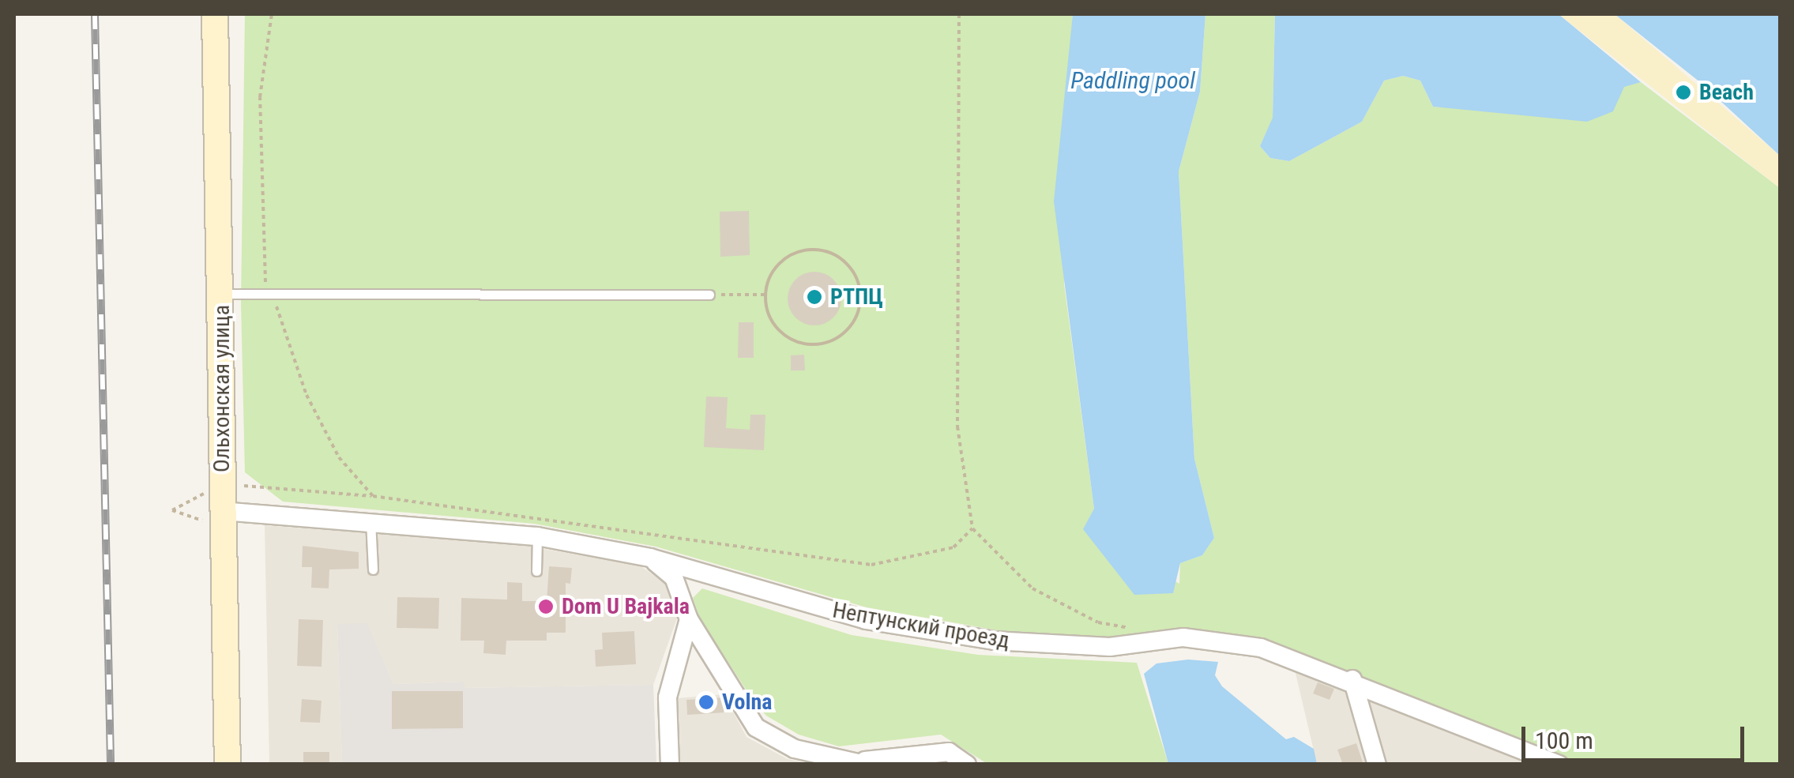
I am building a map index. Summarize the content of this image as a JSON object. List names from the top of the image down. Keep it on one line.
{"streets":{"street":["Ольхонская улица","Нептунский проезд"]},"crossings":[["Ольхонская улица","Нептунский проезд"]],"water":["Paddling pool"],"places":["Beach","РТПЦ","Dom U Bajkala","Volna"],"scale_bar":"100 m"}
